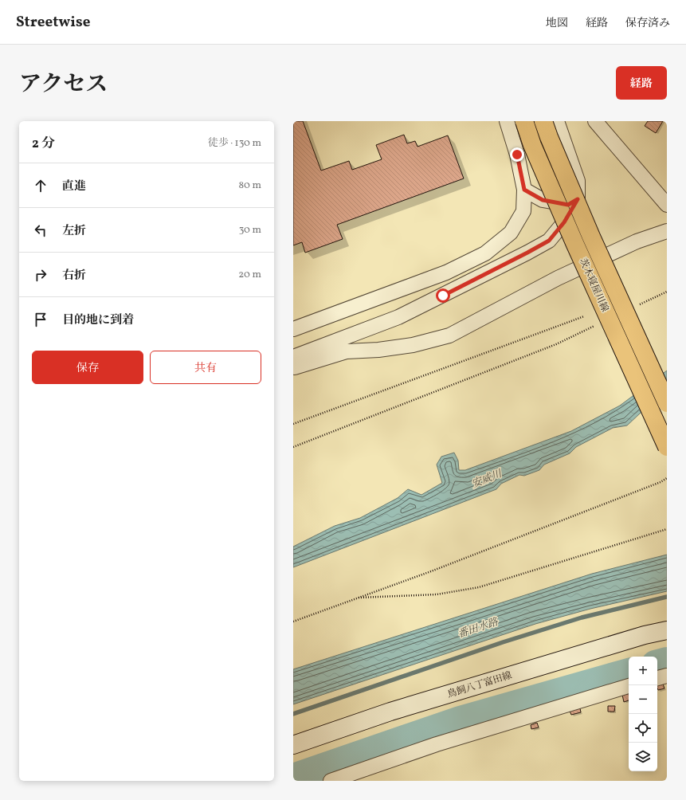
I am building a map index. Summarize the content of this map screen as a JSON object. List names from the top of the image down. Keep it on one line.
{"streets":{"main road":["茨木寝屋川線","鳥飼八丁富田線"]},"water":["安威川","番田水路"],"page":{"header":"Streetwise","nav":["地図","経路","保存済み"],"title":"アクセス","buttons":["経路",["保存","共有"]],"heading":["2 分","徒歩 · 130 m"],"list":[["直進","80 m"],["左折","30 m"],["右折","20 m"],"目的地に到着"],"map_buttons":["+","−"]}}
